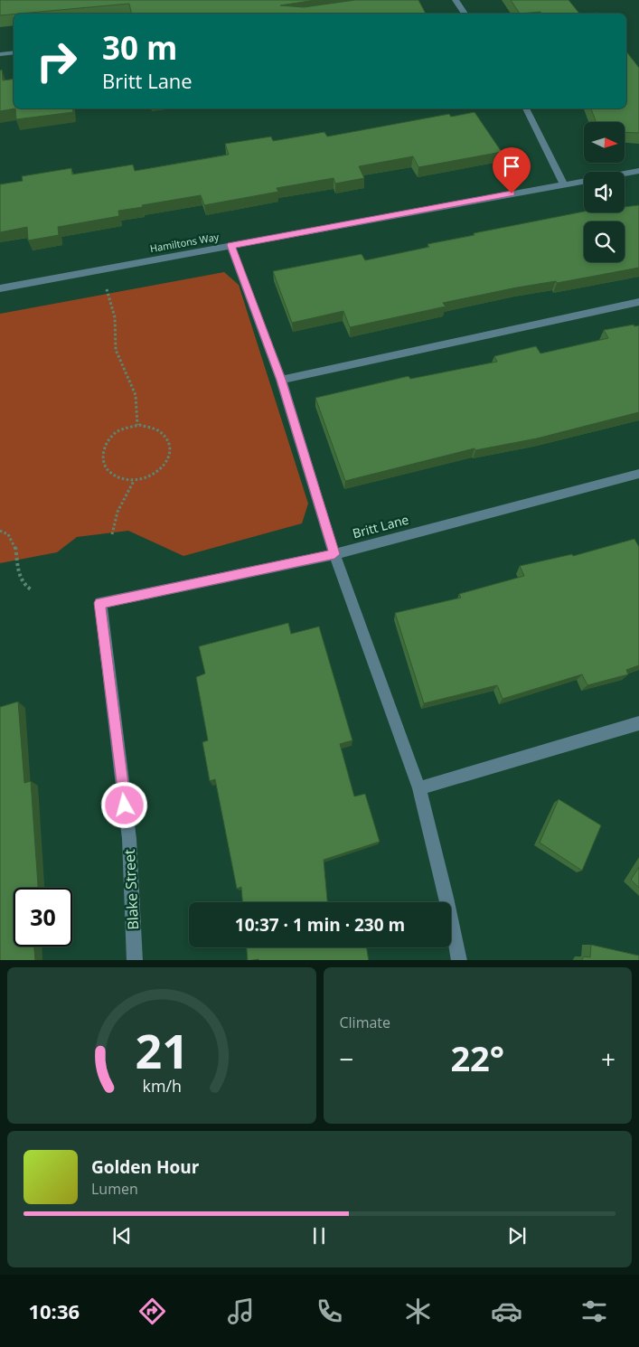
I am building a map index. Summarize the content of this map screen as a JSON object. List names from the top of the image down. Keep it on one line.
{"streets":{"street":["Hamiltons Way","Britt Lane","Blake Street"]},"crossings":[["Britt Lane","Blake Street"]],"north":"right","page":{"turn":["30 m","Britt Lane"],"limit":"30","trip":"10:37 · 1 min · 230 m","tile":"Climate","heat":["−","22°","+"],"song":["Golden Hour","Lumen"],"tabs":"10:36","gauge":["21","km/h"]}}
